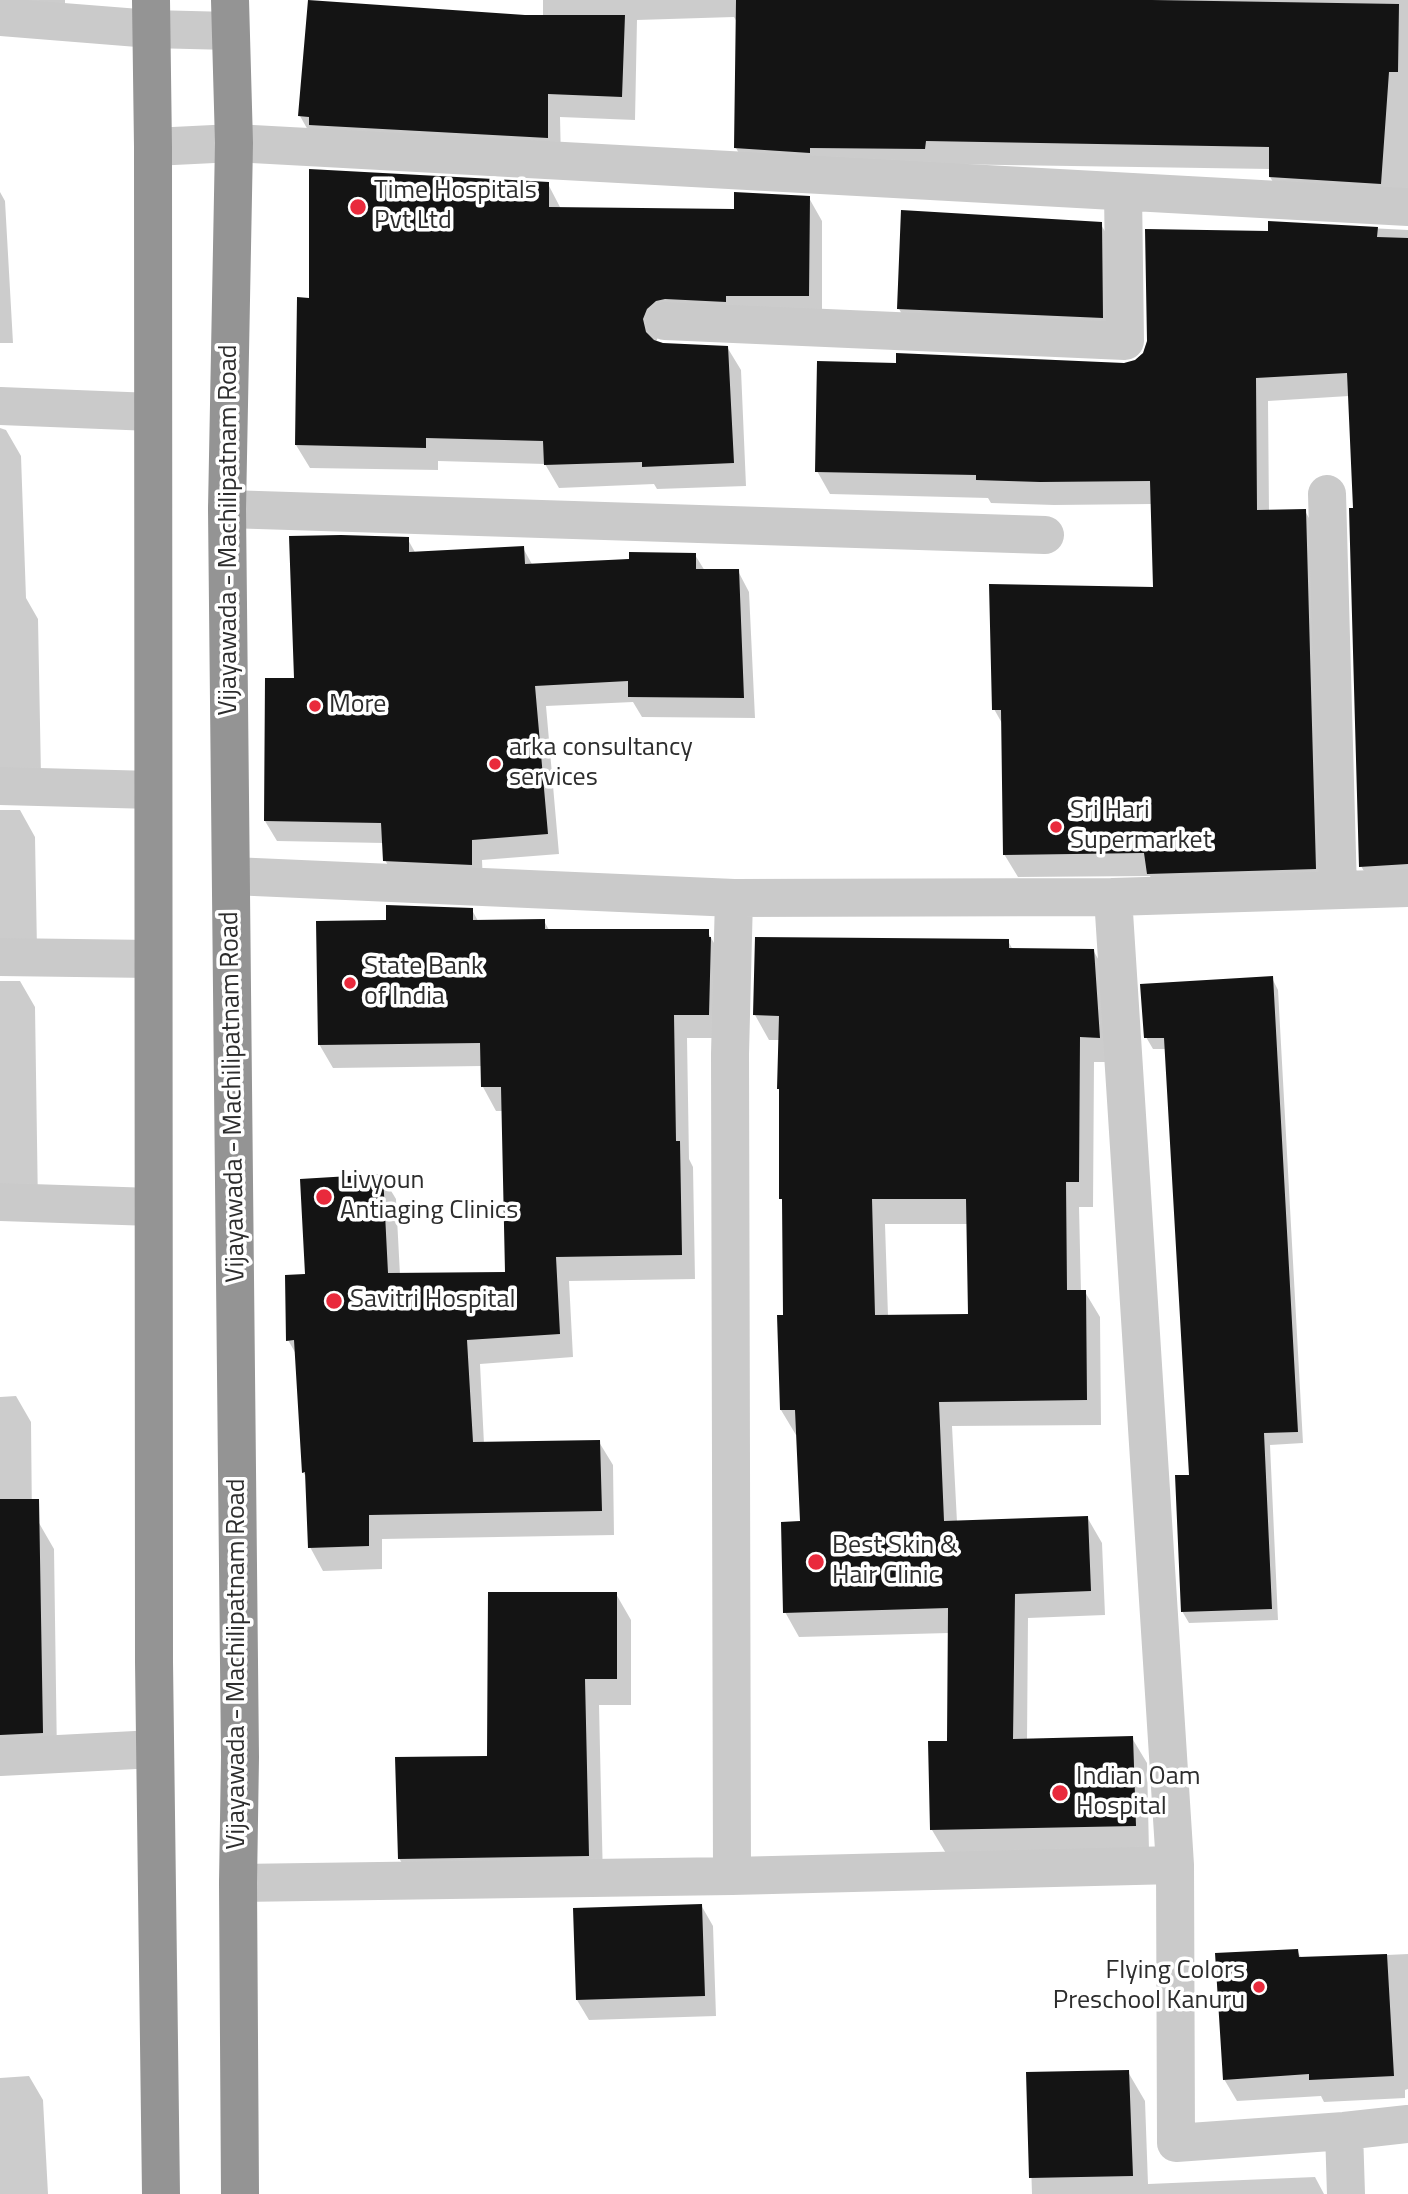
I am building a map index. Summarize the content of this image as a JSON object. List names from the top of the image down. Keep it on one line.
{"streets":{"highway":["Vijayawada - Machilipatnam Road"]},"places":["Time Hospitals Pvt Ltd","More","arka consultancy services","Sri Hari Supermarket","State Bank of India","Livyoun Antiaging Clinics","Savitri Hospital","Best Skin & Hair Clinic","Indian Oam Hospital","Flying Colors Preschool Kanuru"]}
